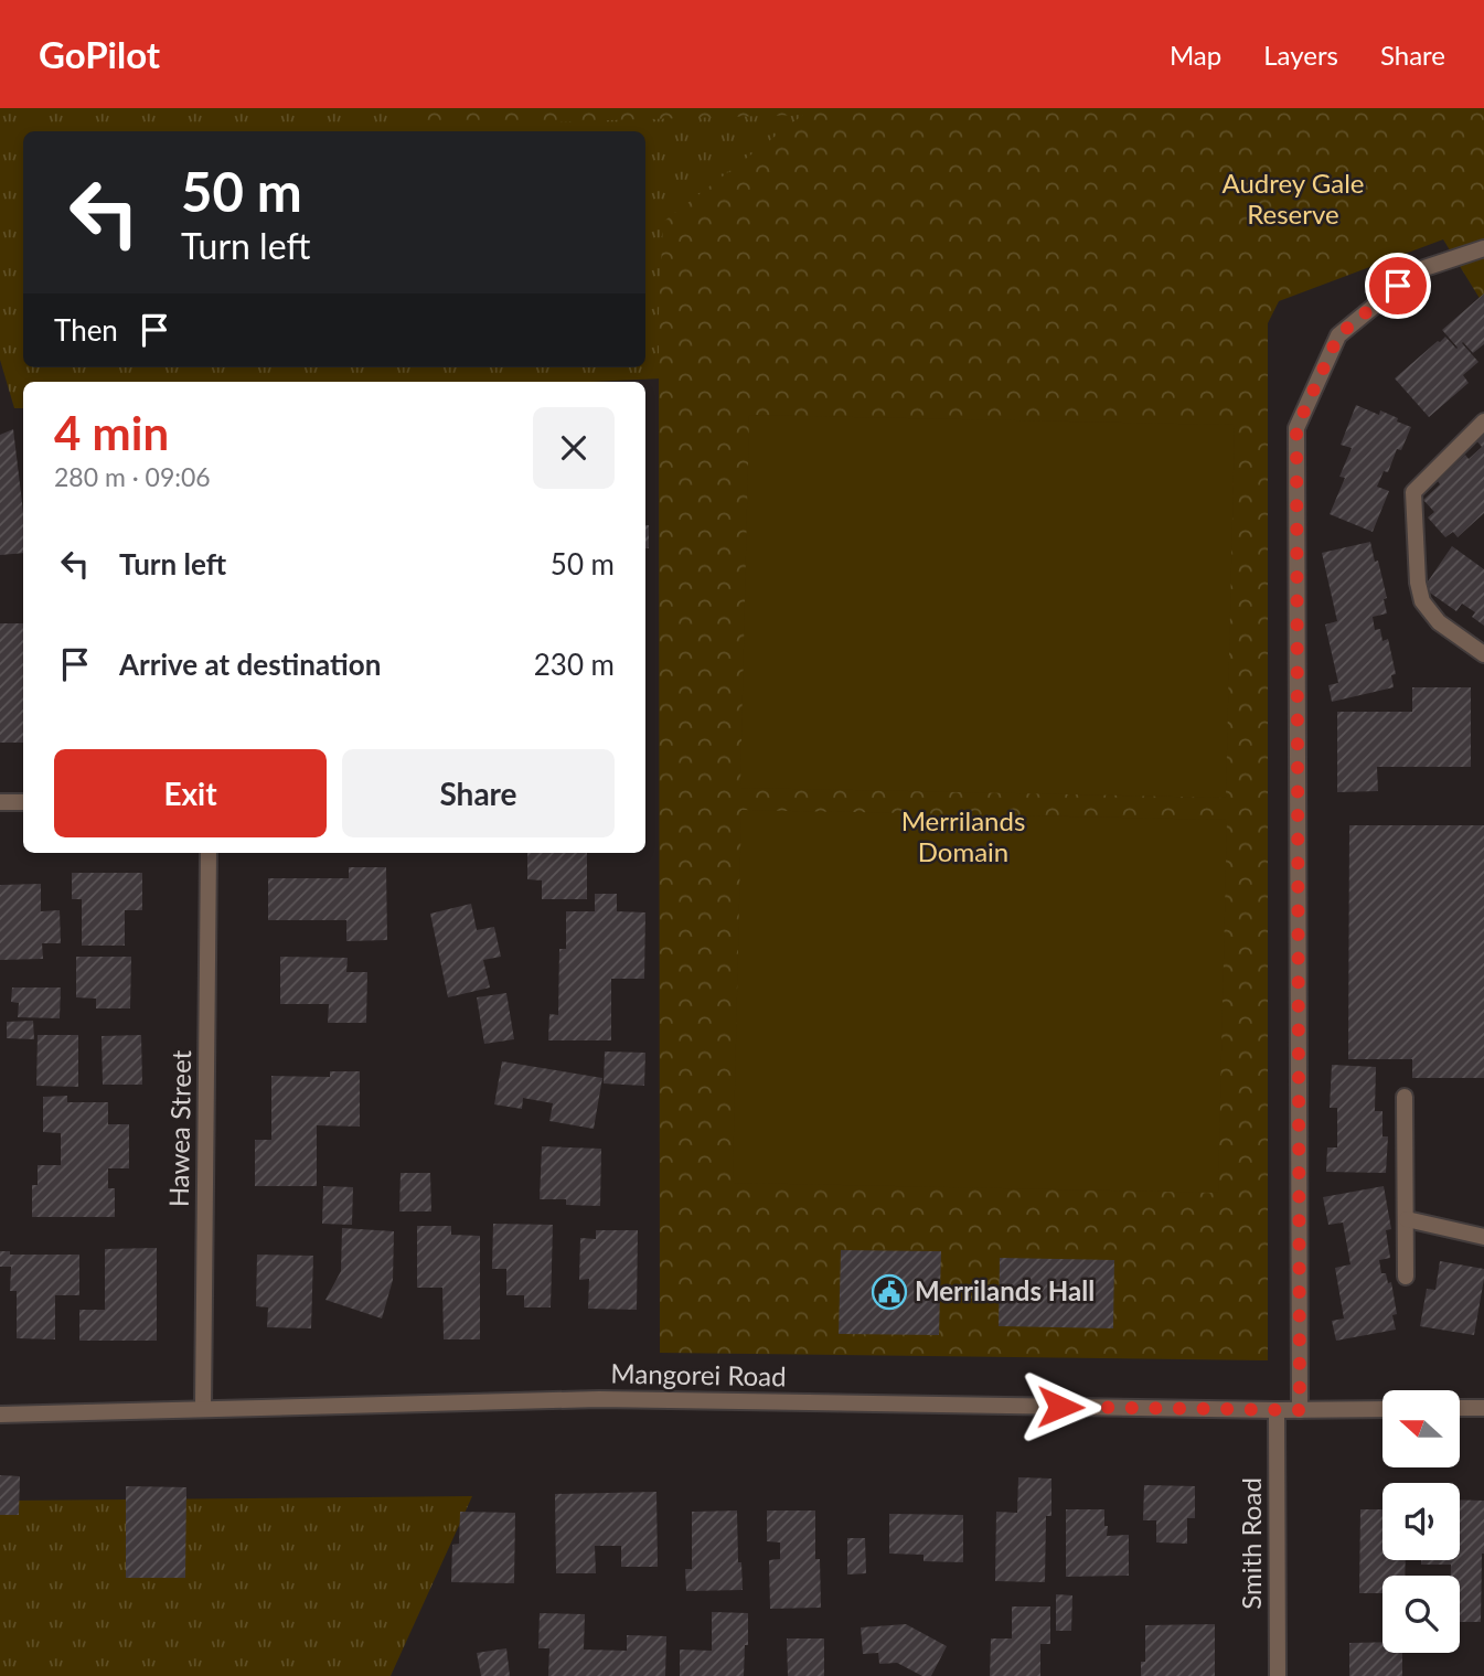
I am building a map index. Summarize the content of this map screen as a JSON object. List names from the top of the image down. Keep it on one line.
{"streets":{"street":["Hawea Street","Mangorei Road","Smith Road"]},"crossings":[["Hawea Street","Mangorei Road"],["Mangorei Road","Smith Road"]],"parks":["Audrey Gale Reserve","Merrilands Domain"],"places":{"public building":["Merrilands Hall"]},"north":"left","page":{"header":"GoPilot","nav":["Map","Layers","Share"],"turn":["50 m","Turn left"],"then":"Then","heading":["4 min","280 m · 09:06"],"list":[{"name":"Turn left","value":"50 m"},{"name":"Arrive at destination","value":"230 m"}],"buttons":["Exit","Share"]}}
